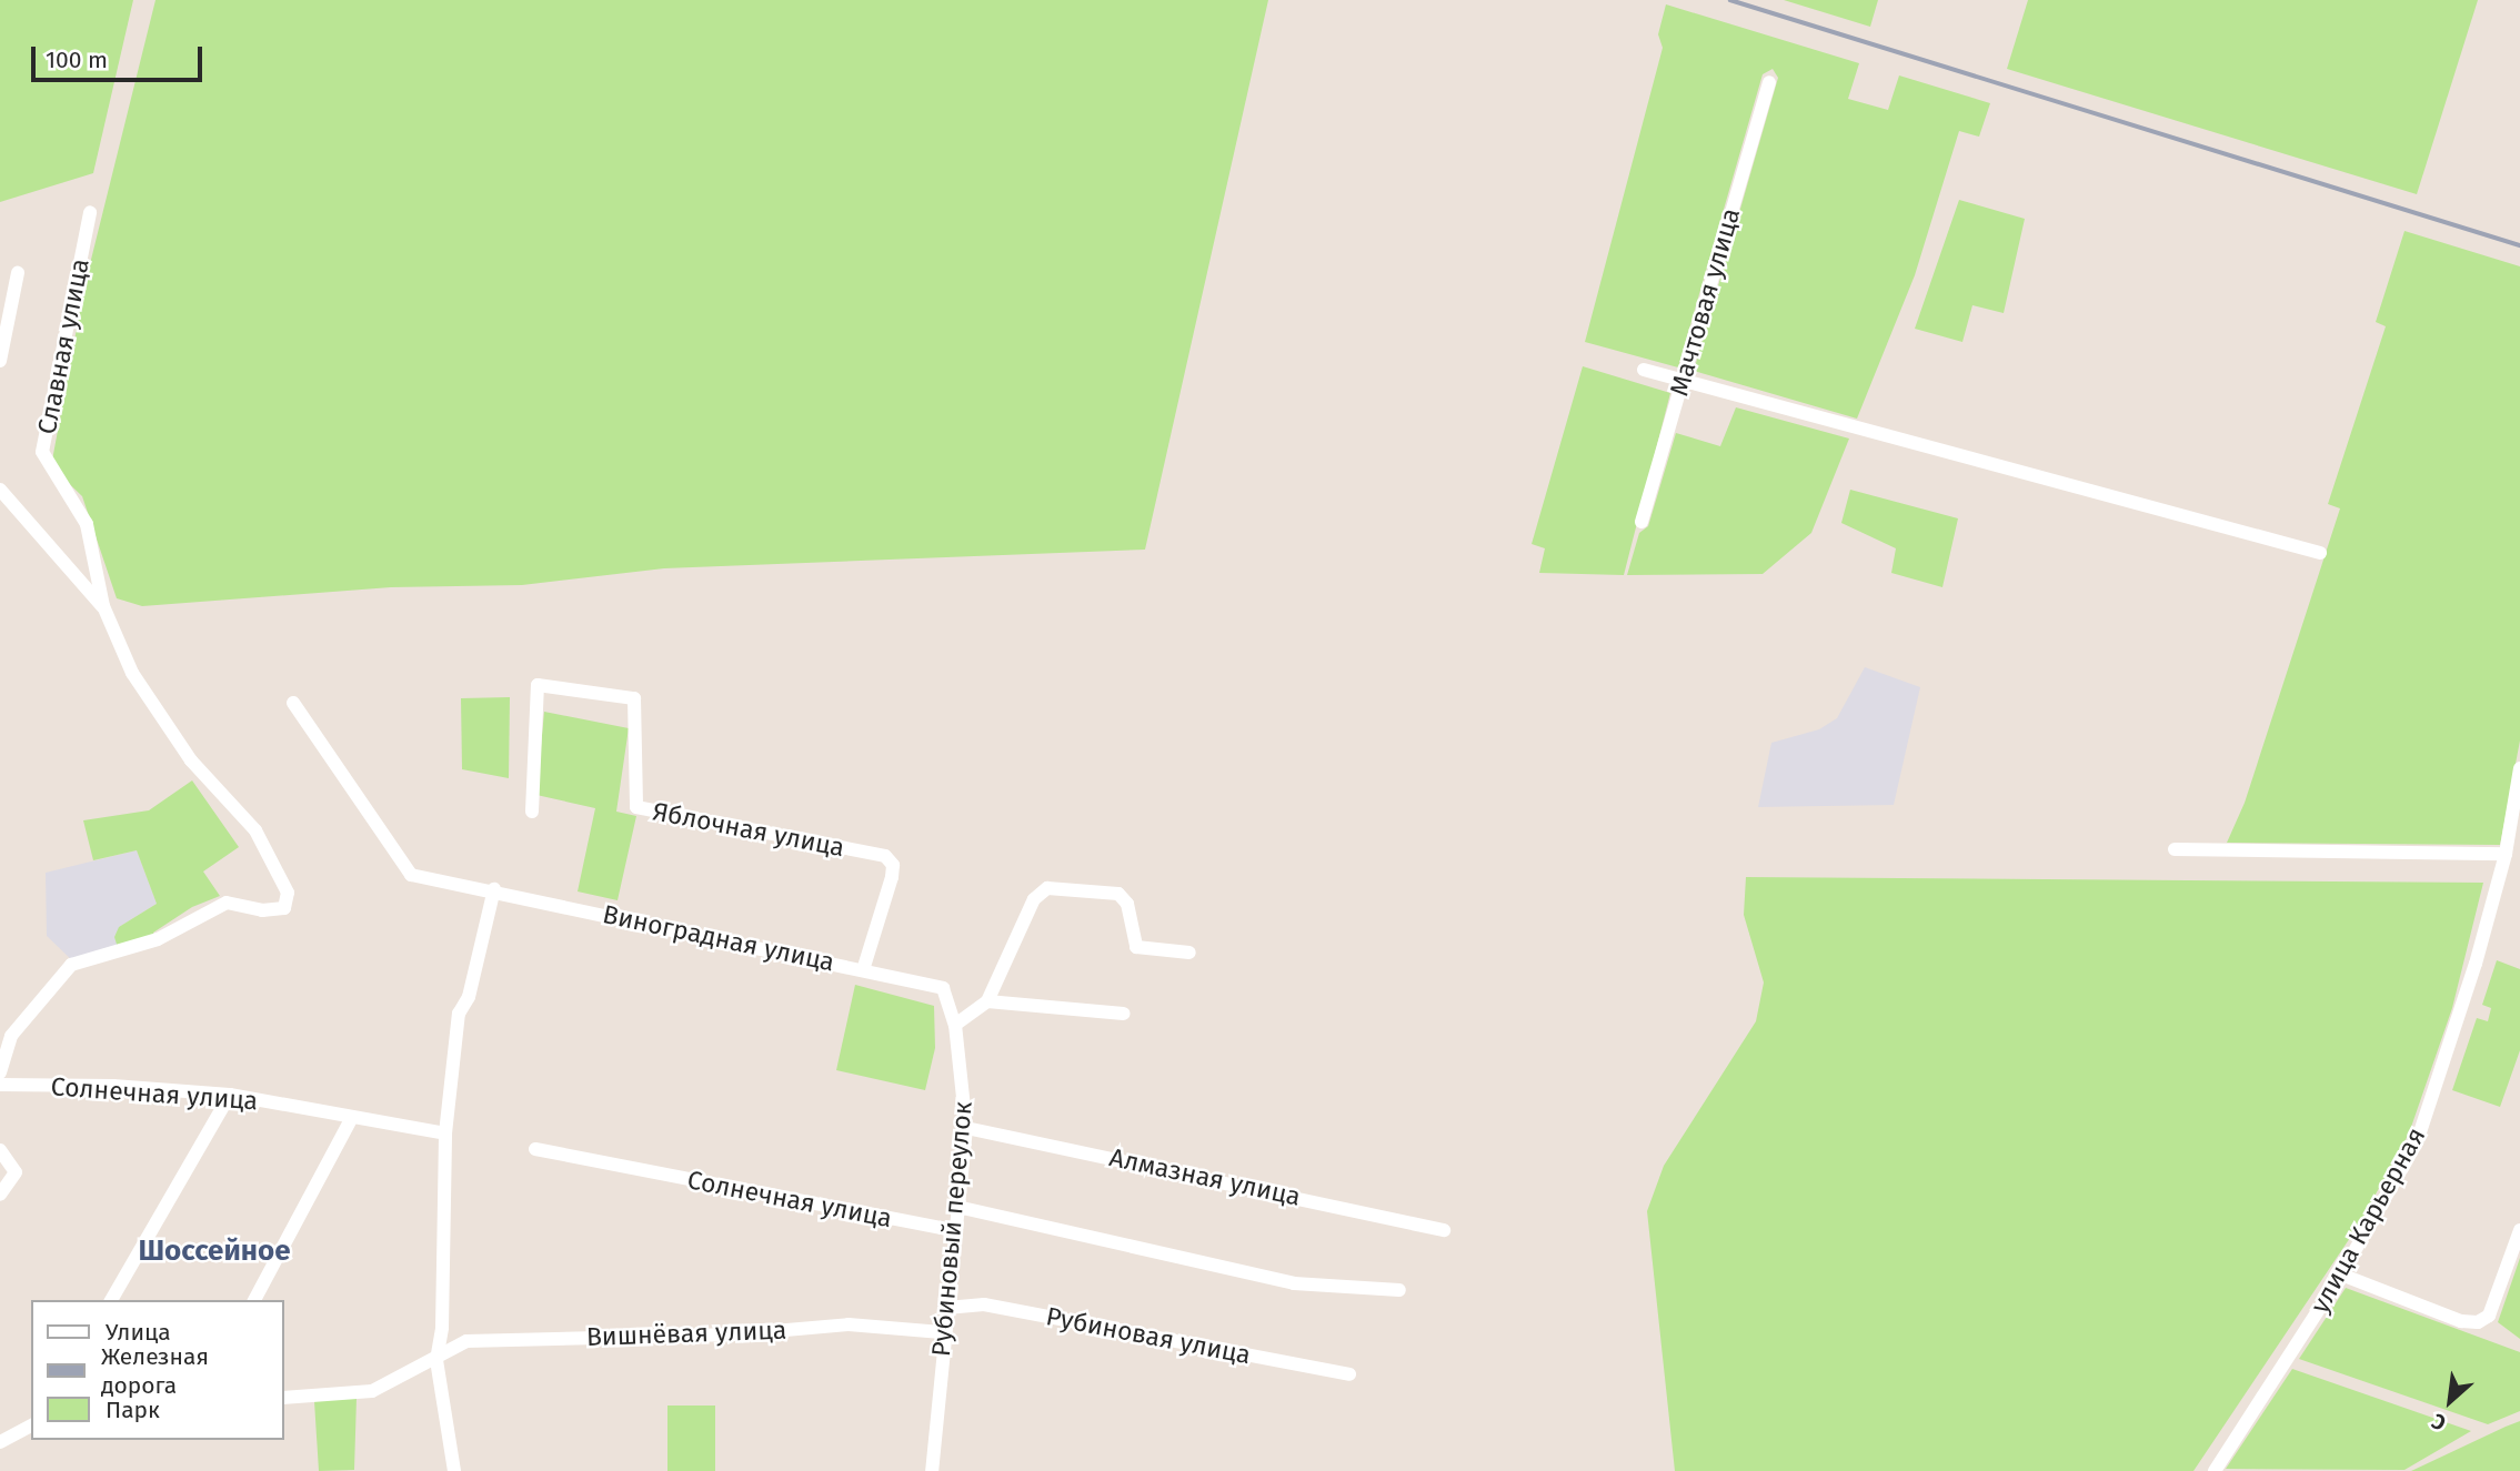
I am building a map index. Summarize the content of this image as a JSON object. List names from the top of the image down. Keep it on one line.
{"streets":{"street":["Мачтовая улица","Славная улица","Яблочная улица","Виноградная улица","Солнечная улица","Алмазная улица","улица Карьерная","Рубиновый переулок","Вишнёвая улица","Рубиновая улица"]},"crossings":[["Яблочная улица","Виноградная улица"],["Виноградная улица","Рубиновый переулок"],["Солнечная улица","Рубиновый переулок"],["Алмазная улица","Рубиновый переулок"],["Рубиновый переулок","Вишнёвая улица"],["Рубиновый переулок","Рубиновая улица"]],"districts":["Шоссейное"],"legend":["Улица","Железная дорога","Парк"],"scale_bar":"100 m","north":"bottom left"}
